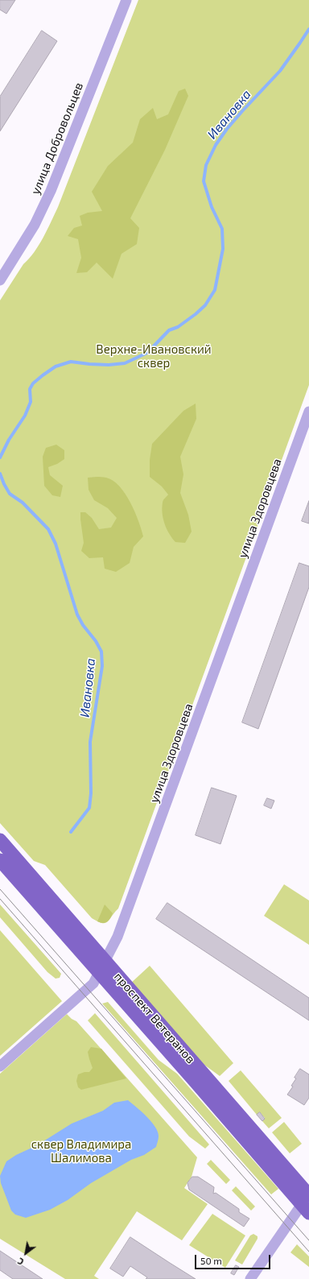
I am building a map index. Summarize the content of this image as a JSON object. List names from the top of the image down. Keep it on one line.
{"streets":{"main road":["проспект Ветеранов"],"street":["улица Добровольцев","улица Здоровцева"]},"crossings":[["улица Здоровцева","проспект Ветеранов"]],"water":["Ивановка"],"parks":["Верхне-Ивановский сквер","сквер Владимира Шалимова"],"scale_bar":"50 m","north":"bottom left"}
